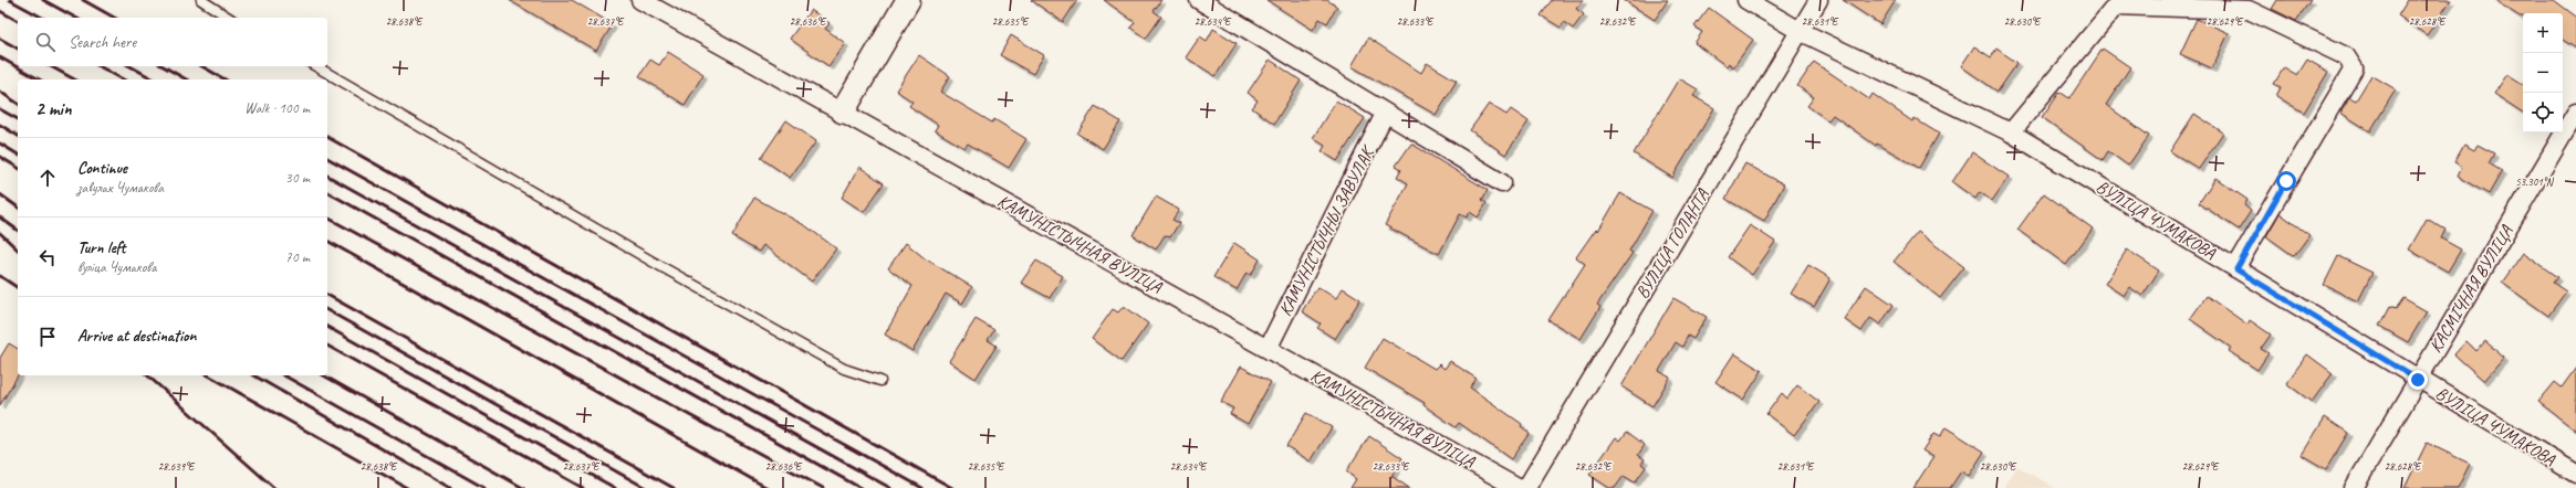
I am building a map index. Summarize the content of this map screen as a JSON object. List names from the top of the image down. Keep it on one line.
{"streets":{"street":["ВУЛІЦА ЧУМАКОВА","КАМУНІСТЫЧНЫ ЗАВУЛАК","КАМУНІСТЫЧНАЯ ВУЛІЦА","ВУЛІЦА ГОЛАНТА","КАСМІЧНАЯ ВУЛІЦА"]},"crossings":[["ВУЛІЦА ЧУМАКОВА","ВУЛІЦА ГОЛАНТА"],["ВУЛІЦА ЧУМАКОВА","КАСМІЧНАЯ ВУЛІЦА"],["КАМУНІСТЫЧНЫ ЗАВУЛАК","КАМУНІСТЫЧНАЯ ВУЛІЦА"]],"page":{"map_buttons":["+","−"],"search":"Search here","heading":["2 min","Walk · 100 m"],"list":[["Continue","завулак Чумакова","30 m"],["Turn left","вуліца Чумакова","70 m"],"Arrive at destination"]},"coordinates":["28.638°E","28.637°E","28.636°E","28.635°E","28.634°E","28.633°E","28.632°E","28.631°E","28.630°E","28.629°E","28.628°E","53.301°N","28.639°E"]}
